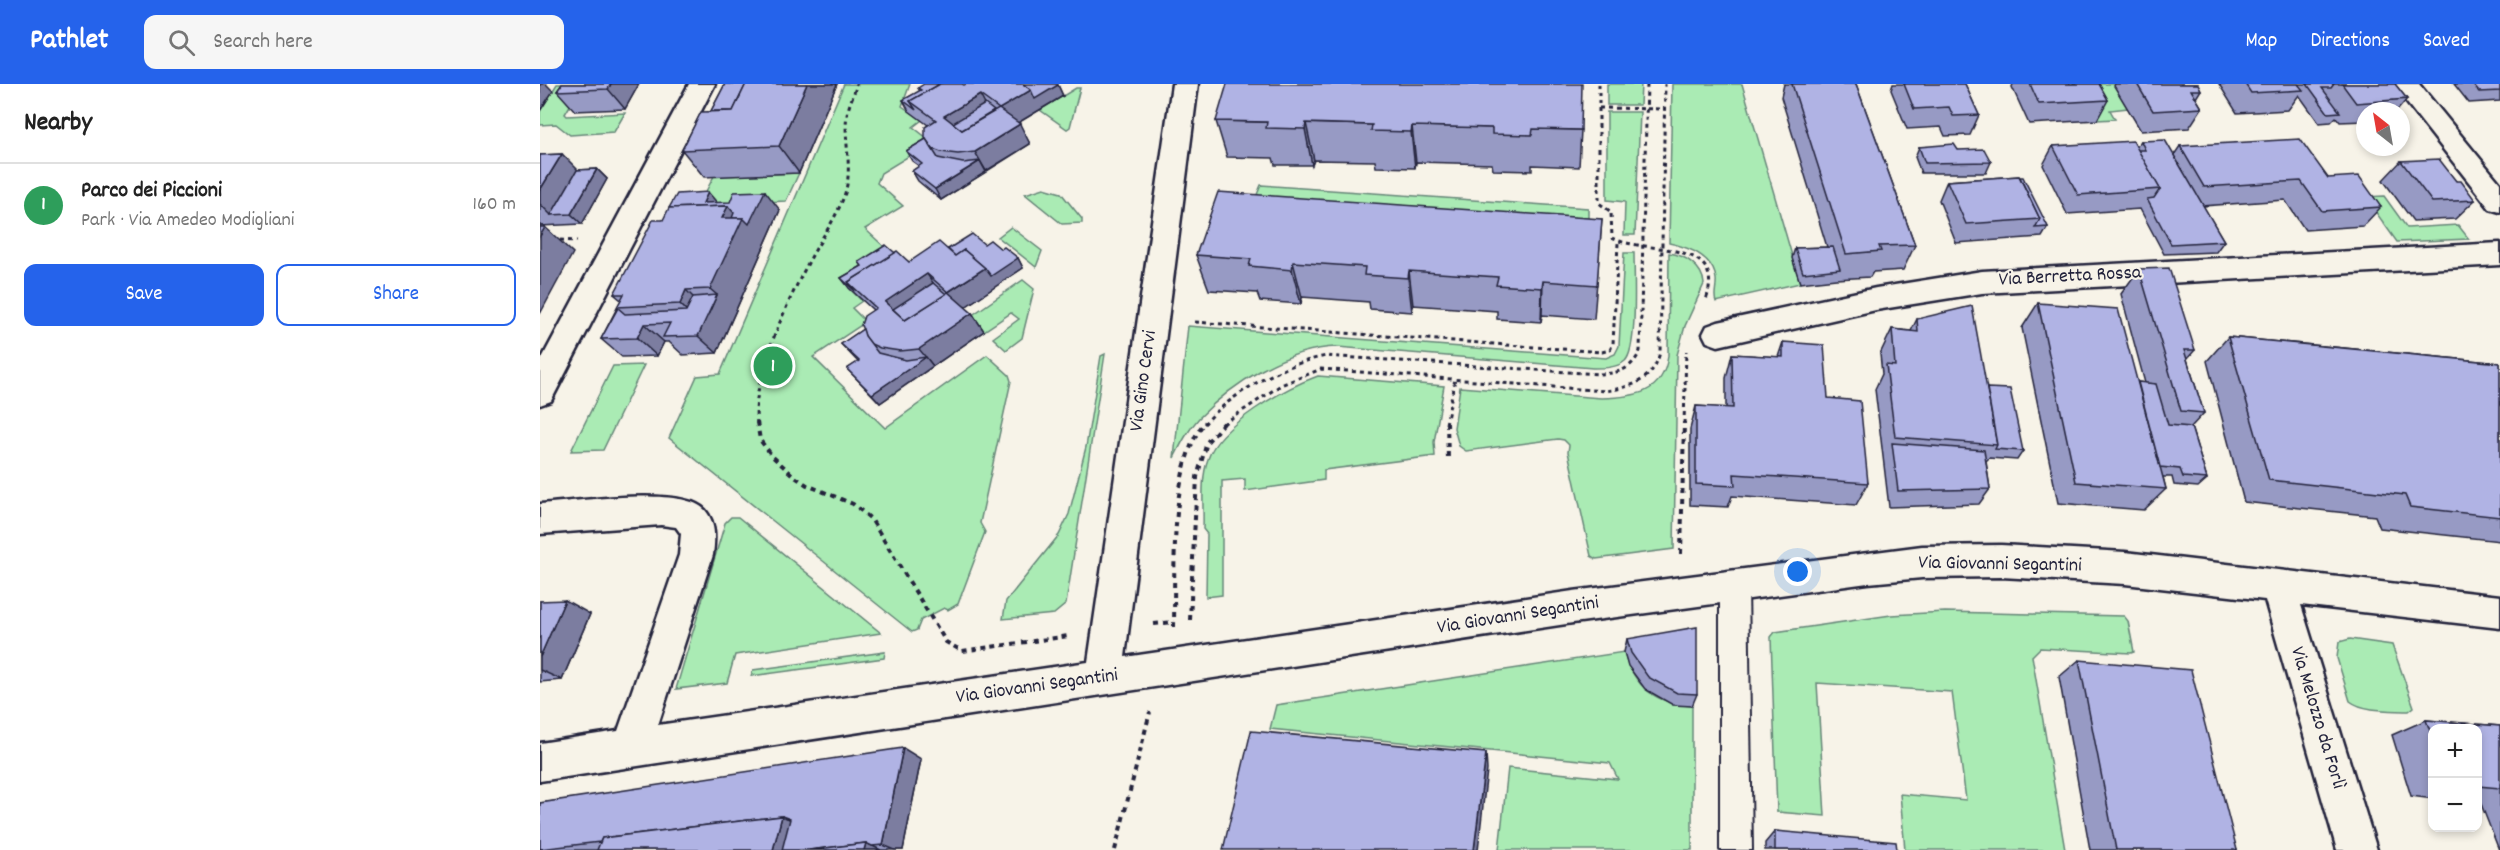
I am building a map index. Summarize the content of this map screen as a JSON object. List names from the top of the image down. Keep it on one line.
{"streets":{"street":["Via Berretta Rossa","Via Gino Cervi","Via Giovanni Segantini","Via Melozzo da Forlì"]},"crossings":[["Via Gino Cervi","Via Giovanni Segantini"],["Via Giovanni Segantini","Via Melozzo da Forlì"]],"north":"top left","page":{"header":"Pathlet","search":"Search here","nav":["Map","Directions","Saved"],"heading":"Nearby","list":[{"mark":"1","name":"Parco dei Piccioni","note":"Park · Via Amedeo Modigliani","value":"160 m"}],"buttons":["Save","Share"],"pins":"1","map_buttons":["+","−"]}}
